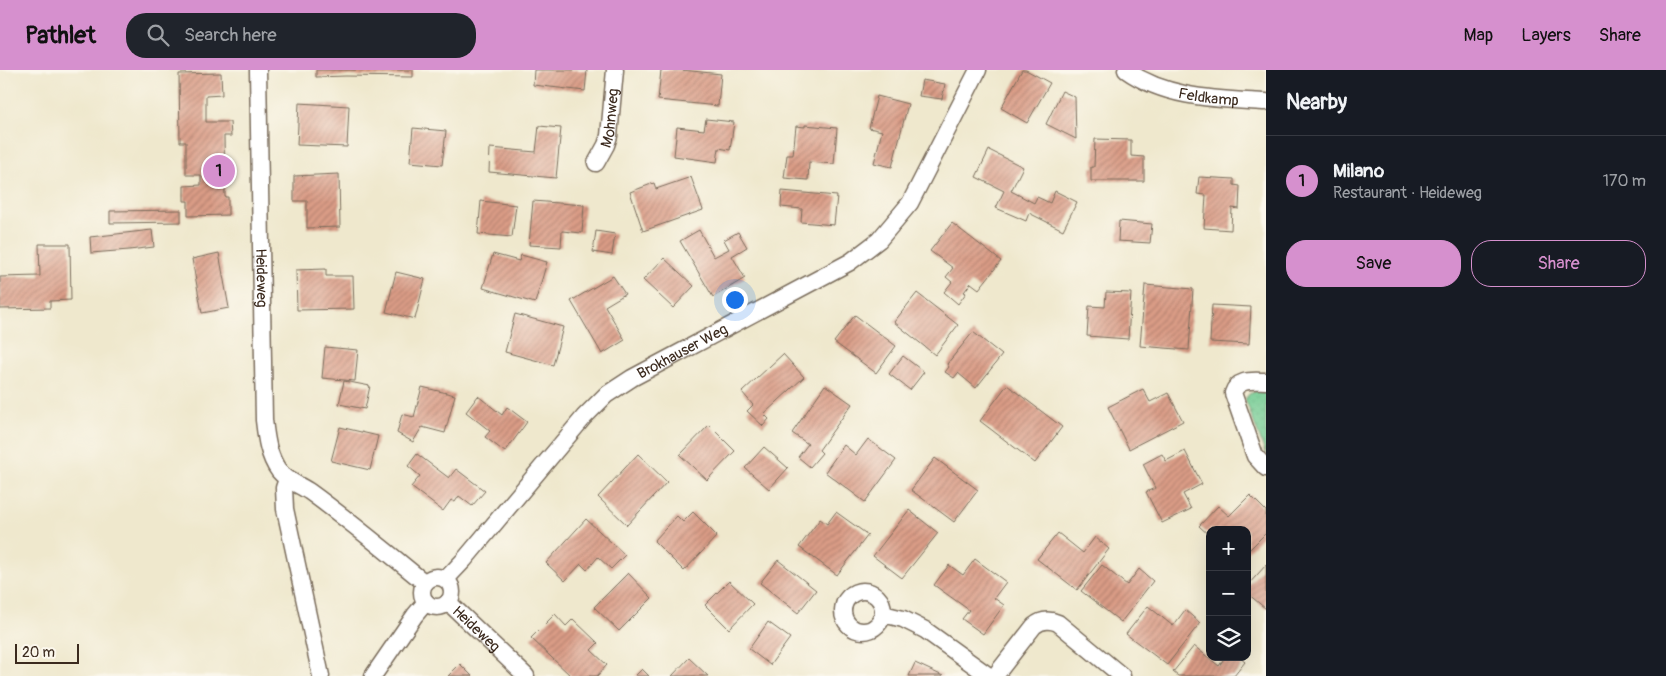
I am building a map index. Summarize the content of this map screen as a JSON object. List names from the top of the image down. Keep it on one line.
{"streets":{"street":["Feldkamp","Mohnweg","Heideweg","Brokhauser Weg"]},"crossings":[["Heideweg","Brokhauser Weg"]],"scale_bar":"20 m","page":{"header":"Pathlet","search":"Search here","nav":["Map","Layers","Share"],"heading":"Nearby","list":[{"mark":"1","name":"Milano","note":"Restaurant · Heideweg","value":"170 m"}],"pins":"1","buttons":["Save","Share"],"map_buttons":["+","−"],"scale":"20 m"}}
